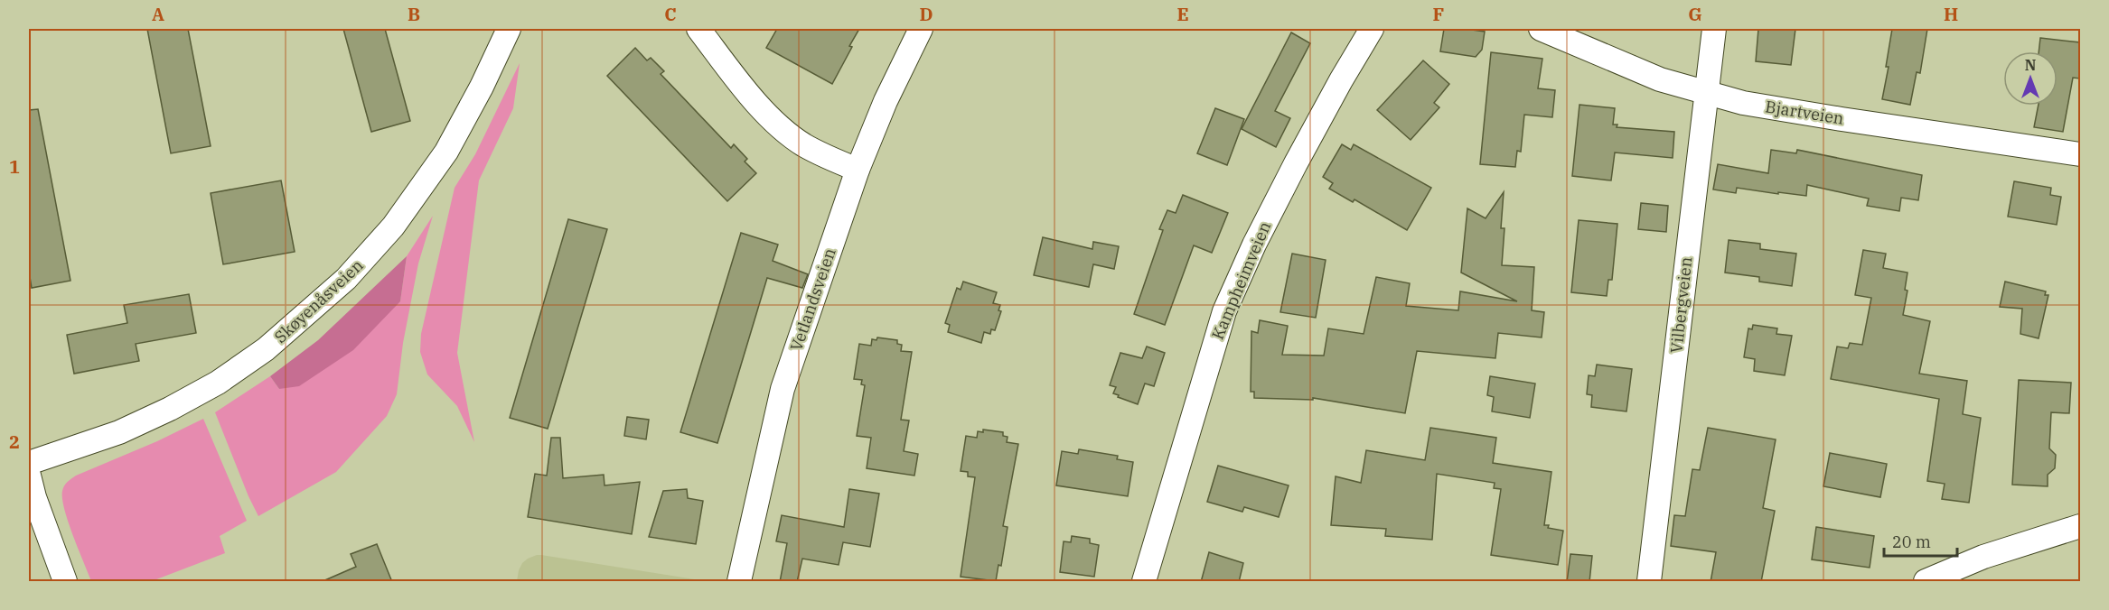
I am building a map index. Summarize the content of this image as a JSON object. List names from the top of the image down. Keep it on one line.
{"streets":{"street":["Bjartveien","Kampheimveien","Vetlandsveien","Skøyenåsveien","Vilbergveien"]},"crossings":[["Bjartveien","Vilbergveien"]],"scale_bar":"20 m","north":"top","grid":{"columns":["A","B","C","D","E","F","G","H"],"rows":["1","2"]}}
